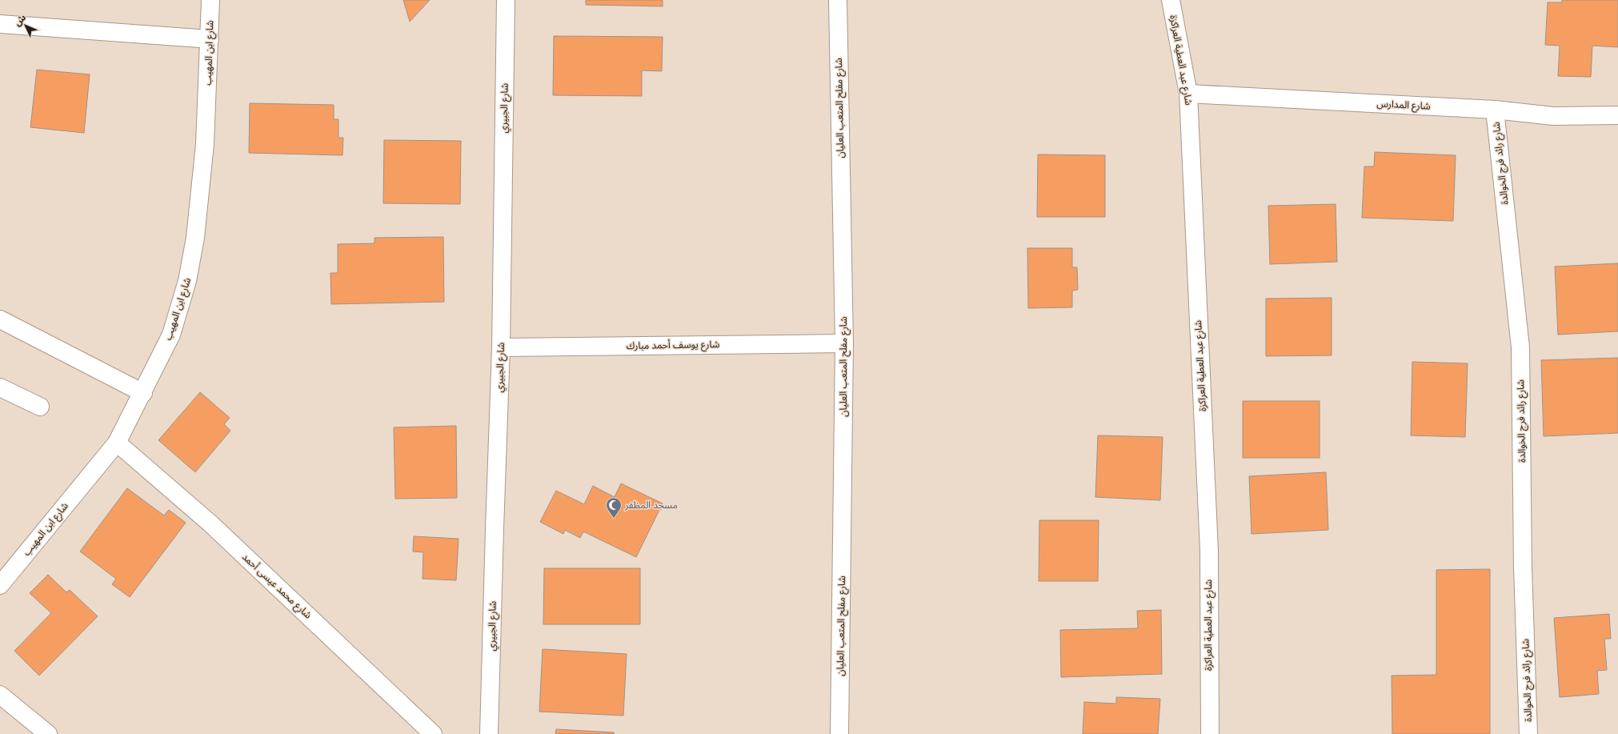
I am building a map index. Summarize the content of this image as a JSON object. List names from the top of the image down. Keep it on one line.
{"streets":{"street":["شارع ابن المهيب","شارع عبد العطية العراكزة","شارع المدارس","شارع الجبيري","شارع مفلح المتعب العليان","شارع رائد فرج الخوالدة","شارع يوسف أحمد مبارك","شارع محمد عيسى أحمد"]},"crossings":[["شارع ابن المهيب","شارع محمد عيسى أحمد"],["شارع عبد العطية العراكزة","شارع المدارس"],["شارع المدارس","شارع رائد فرج الخوالدة"],["شارع الجبيري","شارع يوسف أحمد مبارك"],["شارع مفلح المتعب العليان","شارع يوسف أحمد مبارك"]],"places":{"mosque":["مسجد المظفر"]},"north":"top left"}
